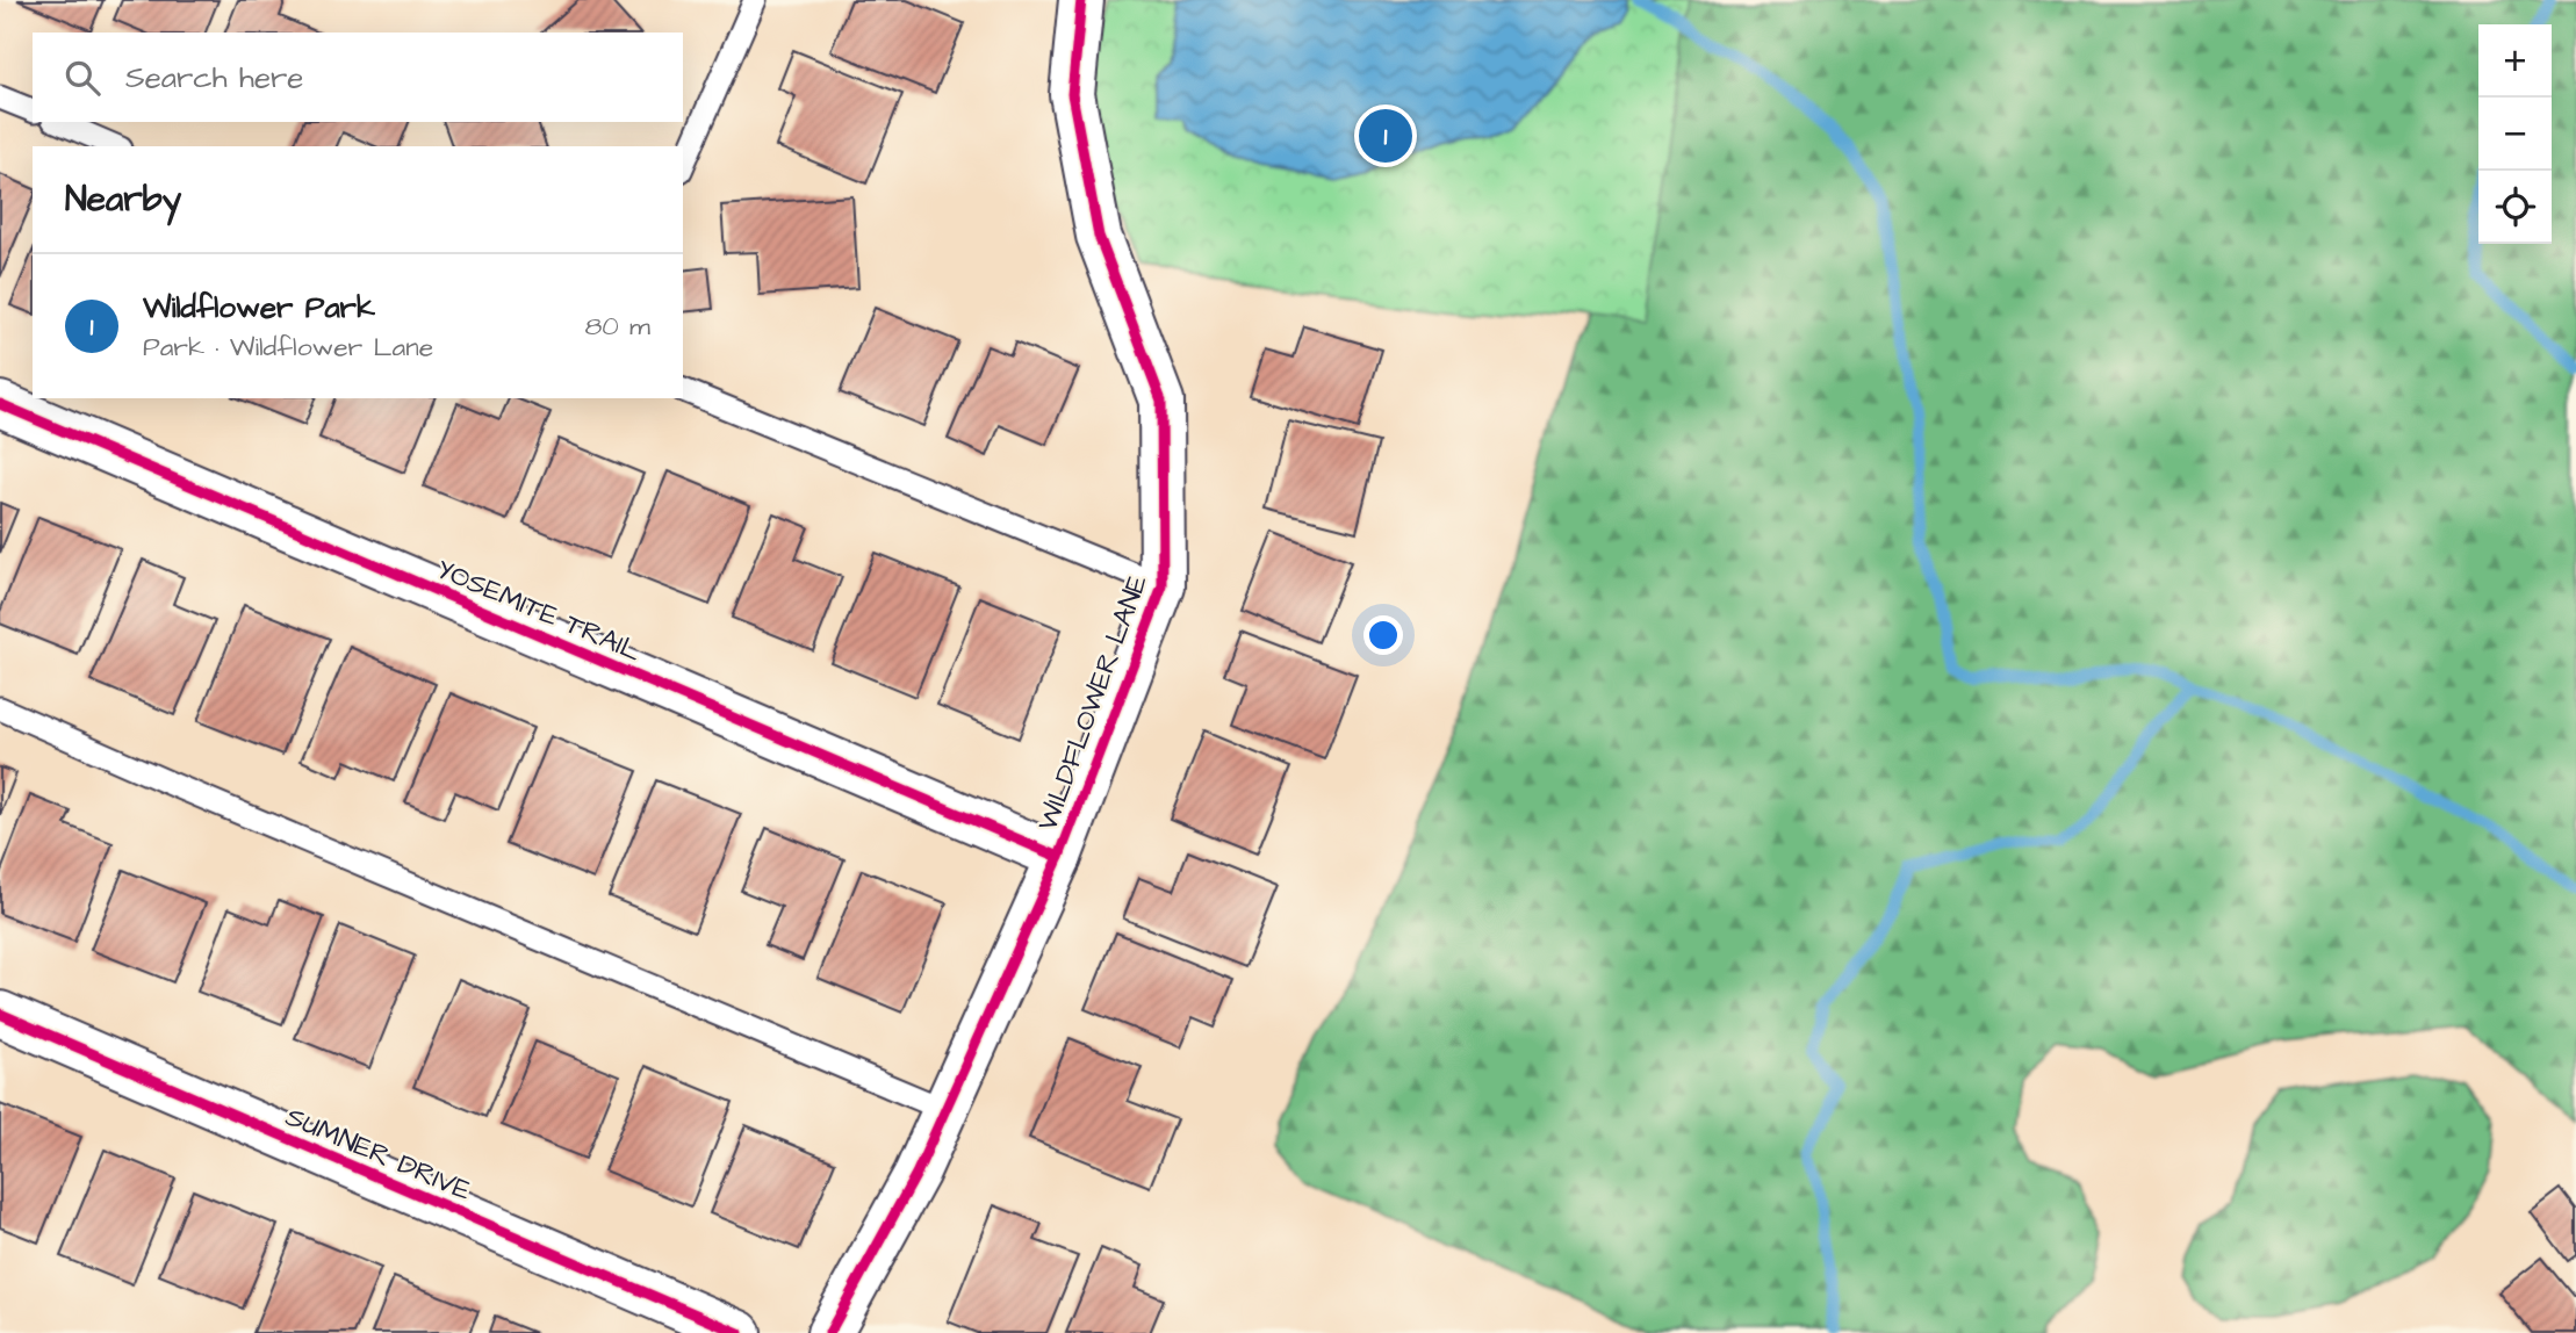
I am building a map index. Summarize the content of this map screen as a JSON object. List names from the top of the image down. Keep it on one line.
{"streets":{"street":["YOSEMITE TRAIL","WILDFLOWER LANE","SUMNER DRIVE"]},"crossings":[["YOSEMITE TRAIL","WILDFLOWER LANE"]],"page":{"map_buttons":["+","−"],"search":"Search here","pins":"1","heading":"Nearby","list":[{"mark":"1","name":"Wildflower Park","note":"Park · Wildflower Lane","value":"80 m"}]}}
